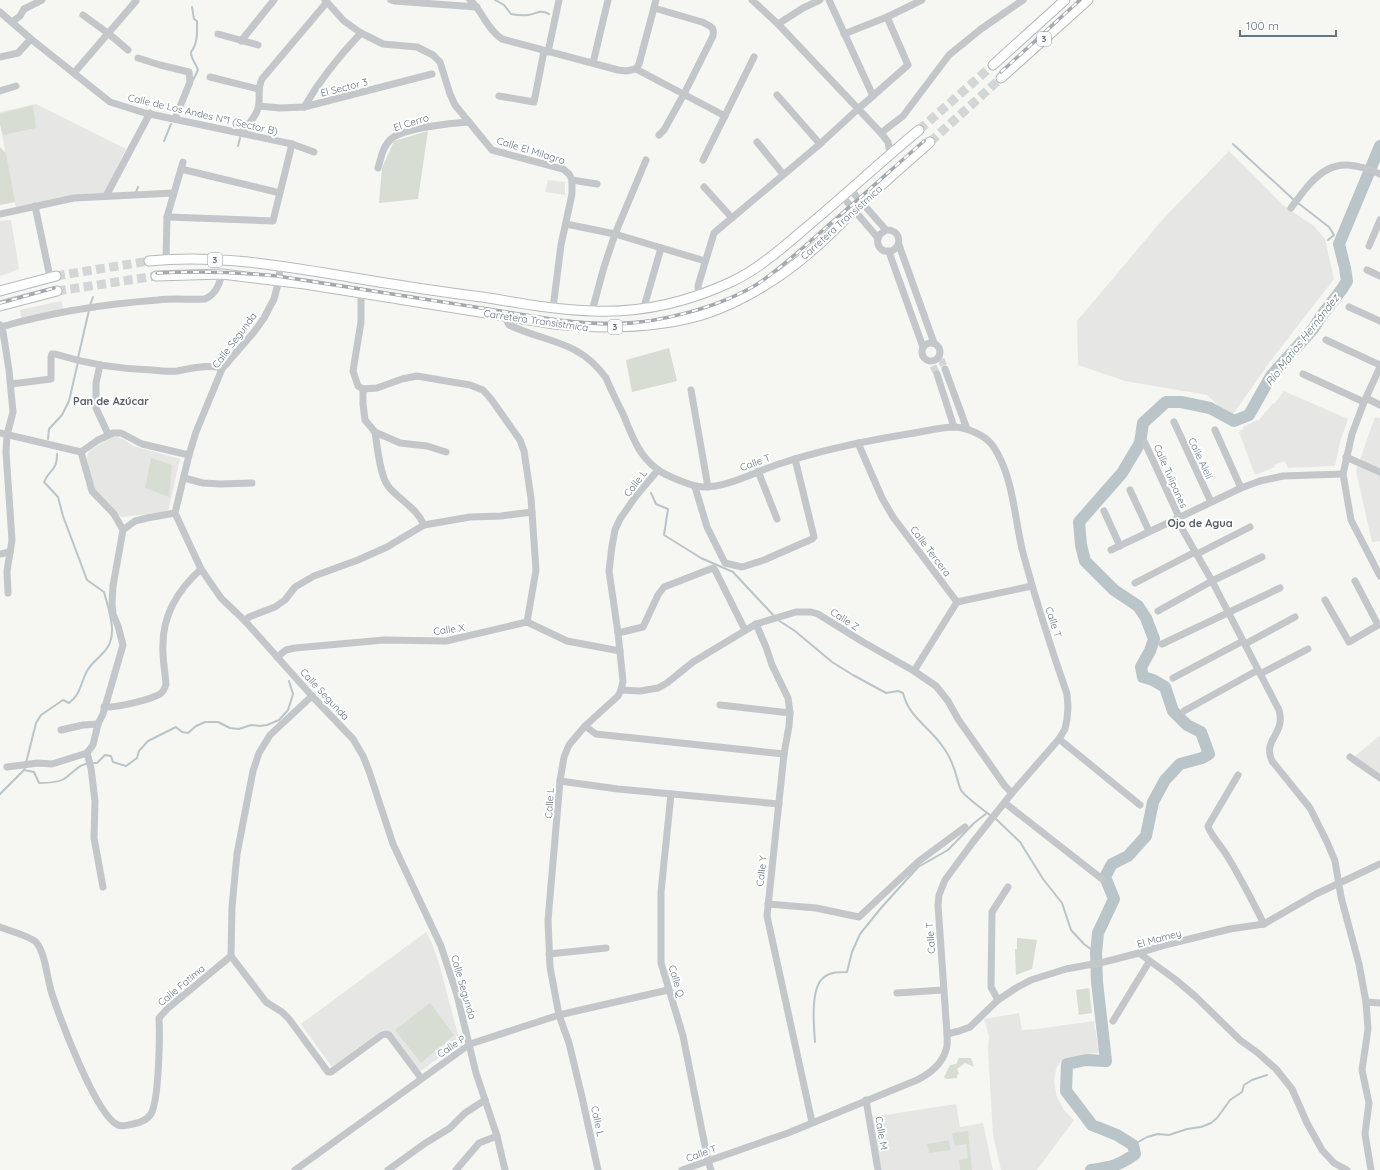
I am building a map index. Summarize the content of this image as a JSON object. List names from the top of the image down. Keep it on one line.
{"streets":{"main road":["3","Carretera Transístmica"],"street":["El Sector 3","Calle de Los Andes N°1 (Sector B)","El Cerro","Calle El Milagro","Calle Segunda","Calle Alelí","Calle T","Calle Tulipanes","Calle L","Calle Tercera","Calle Z","Calle X","Calle Y","El Mamey","Calle Q","Calle Fatima","Calle P","Calle M"]},"crossings":[["El Cerro","Calle El Milagro"],["Carretera Transístmica","Calle Segunda"],["Carretera Transístmica","Calle T"],["Calle Segunda","Calle X"],["Calle Segunda","Calle P"],["Calle T","Calle L"],["Calle T","Calle Tercera"],["Calle T","Calle Z"],["Calle T","Calle Y"],["Calle T","El Mamey"],["Calle T","Calle Q"],["Calle T","Calle M"],["Calle Tulipanes","El Mamey"],["Calle L","Calle Z"],["Calle L","Calle P"],["Calle Z","Calle Y"],["Calle Q","Calle P"]],"districts":["Pan de Azúcar","Ojo de Agua"],"water":["Río Matías Hernández"],"scale_bar":"100 m"}
